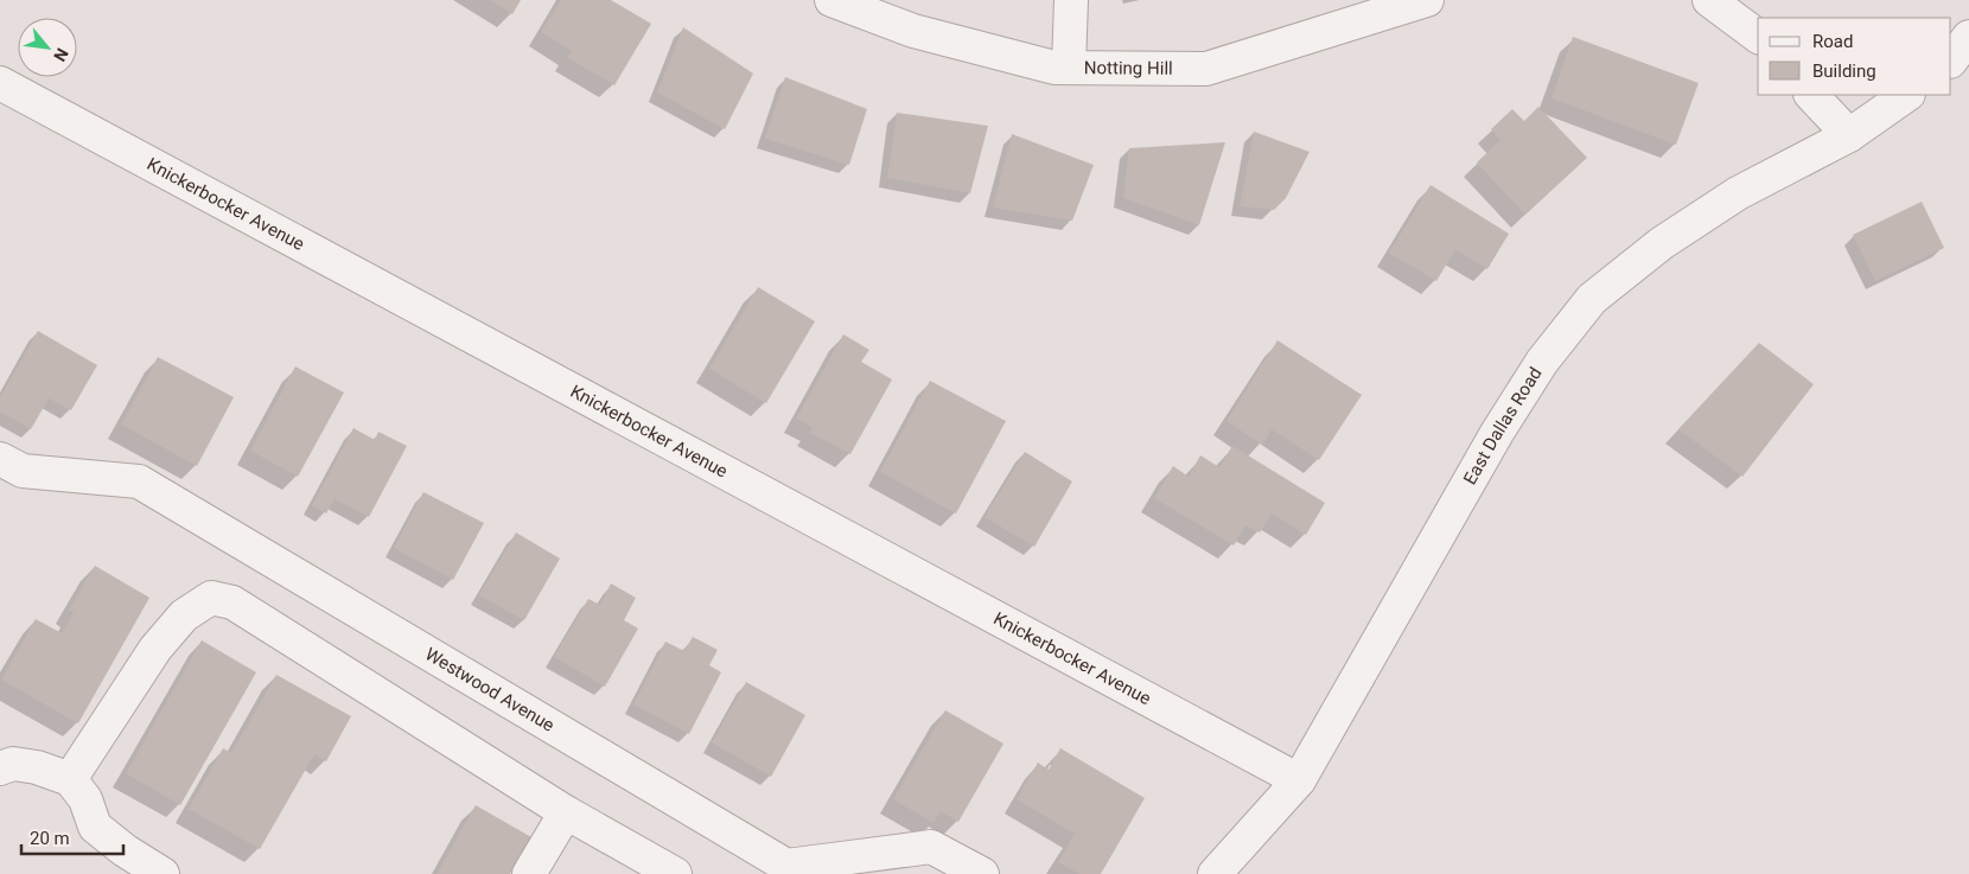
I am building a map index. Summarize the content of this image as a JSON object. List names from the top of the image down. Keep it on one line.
{"streets":{"street":["Notting Hill","Knickerbocker Avenue","East Dallas Road","Westwood Avenue"]},"crossings":[["Knickerbocker Avenue","East Dallas Road"]],"legend":["Road","Building"],"scale_bar":"20 m","north":"bottom right"}
